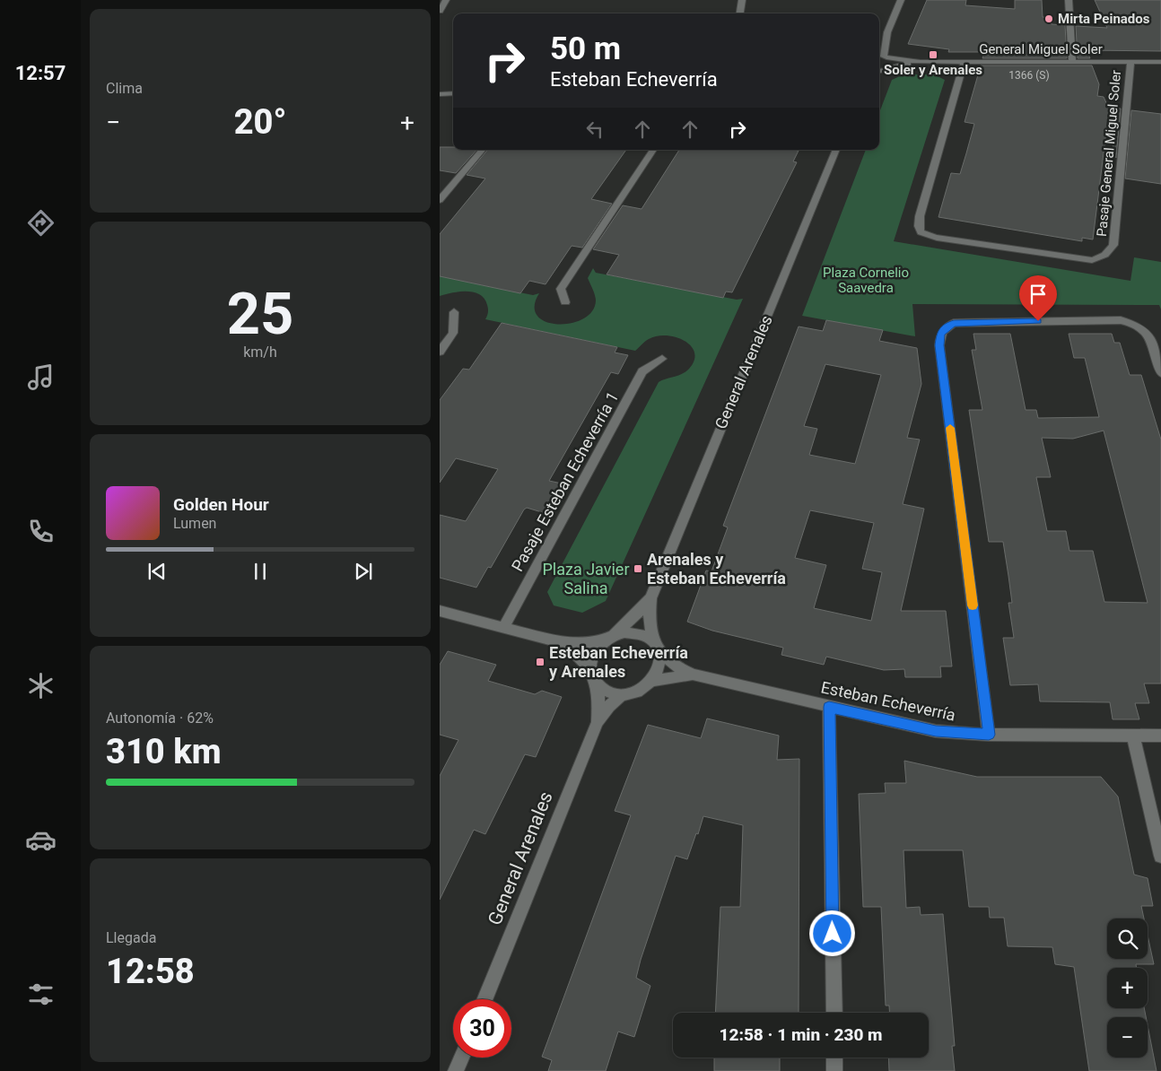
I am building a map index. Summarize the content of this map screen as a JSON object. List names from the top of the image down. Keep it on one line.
{"streets":{"street":["General Miguel Soler","Pasaje General Miguel Soler","General Arenales","Pasaje Esteban Echeverría 1","Esteban Echeverría"]},"crossings":[["General Miguel Soler","Pasaje General Miguel Soler"],["General Arenales","Esteban Echeverría"]],"parks":["Plaza Cornelio Saavedra","Plaza Javier Salina"],"places":{"other":["Mirta Peinados"],"transit":["Soler y Arenales","Arenales y Esteban Echeverría","Esteban Echeverría y Arenales"]},"house_numbers":["1366 (S)"],"page":{"tabs":"12:57","tile":["Clima",["25","km/h"],["Autonomía · 62%","310 km"],["Llegada","12:58"]],"turn":["50 m","Esteban Echeverría"],"heat":["−","20°","+"],"song":["Golden Hour","Lumen"],"map_buttons":["+","−"],"limit":"30","trip":"12:58 · 1 min · 230 m"}}
